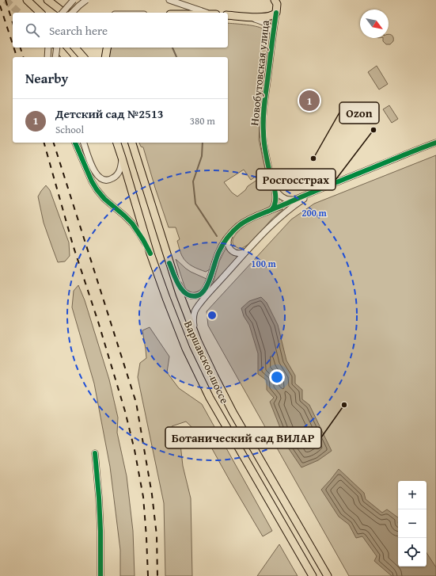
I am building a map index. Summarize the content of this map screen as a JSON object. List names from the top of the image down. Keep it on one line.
{"streets":{"main road":["Новобутовская улица","Варшавское шоссе"]},"places":["Росгосстрах","Ozon","Ботанический сад ВИЛАР"],"north":"bottom right","page":{"search":"Search here","heading":"Nearby","pins":"1","list":[{"mark":"1","name":"Детский сад №2513","note":"School","value":"380 m"}],"map_buttons":["+","−"]},"rings":["200 m","100 m"]}
